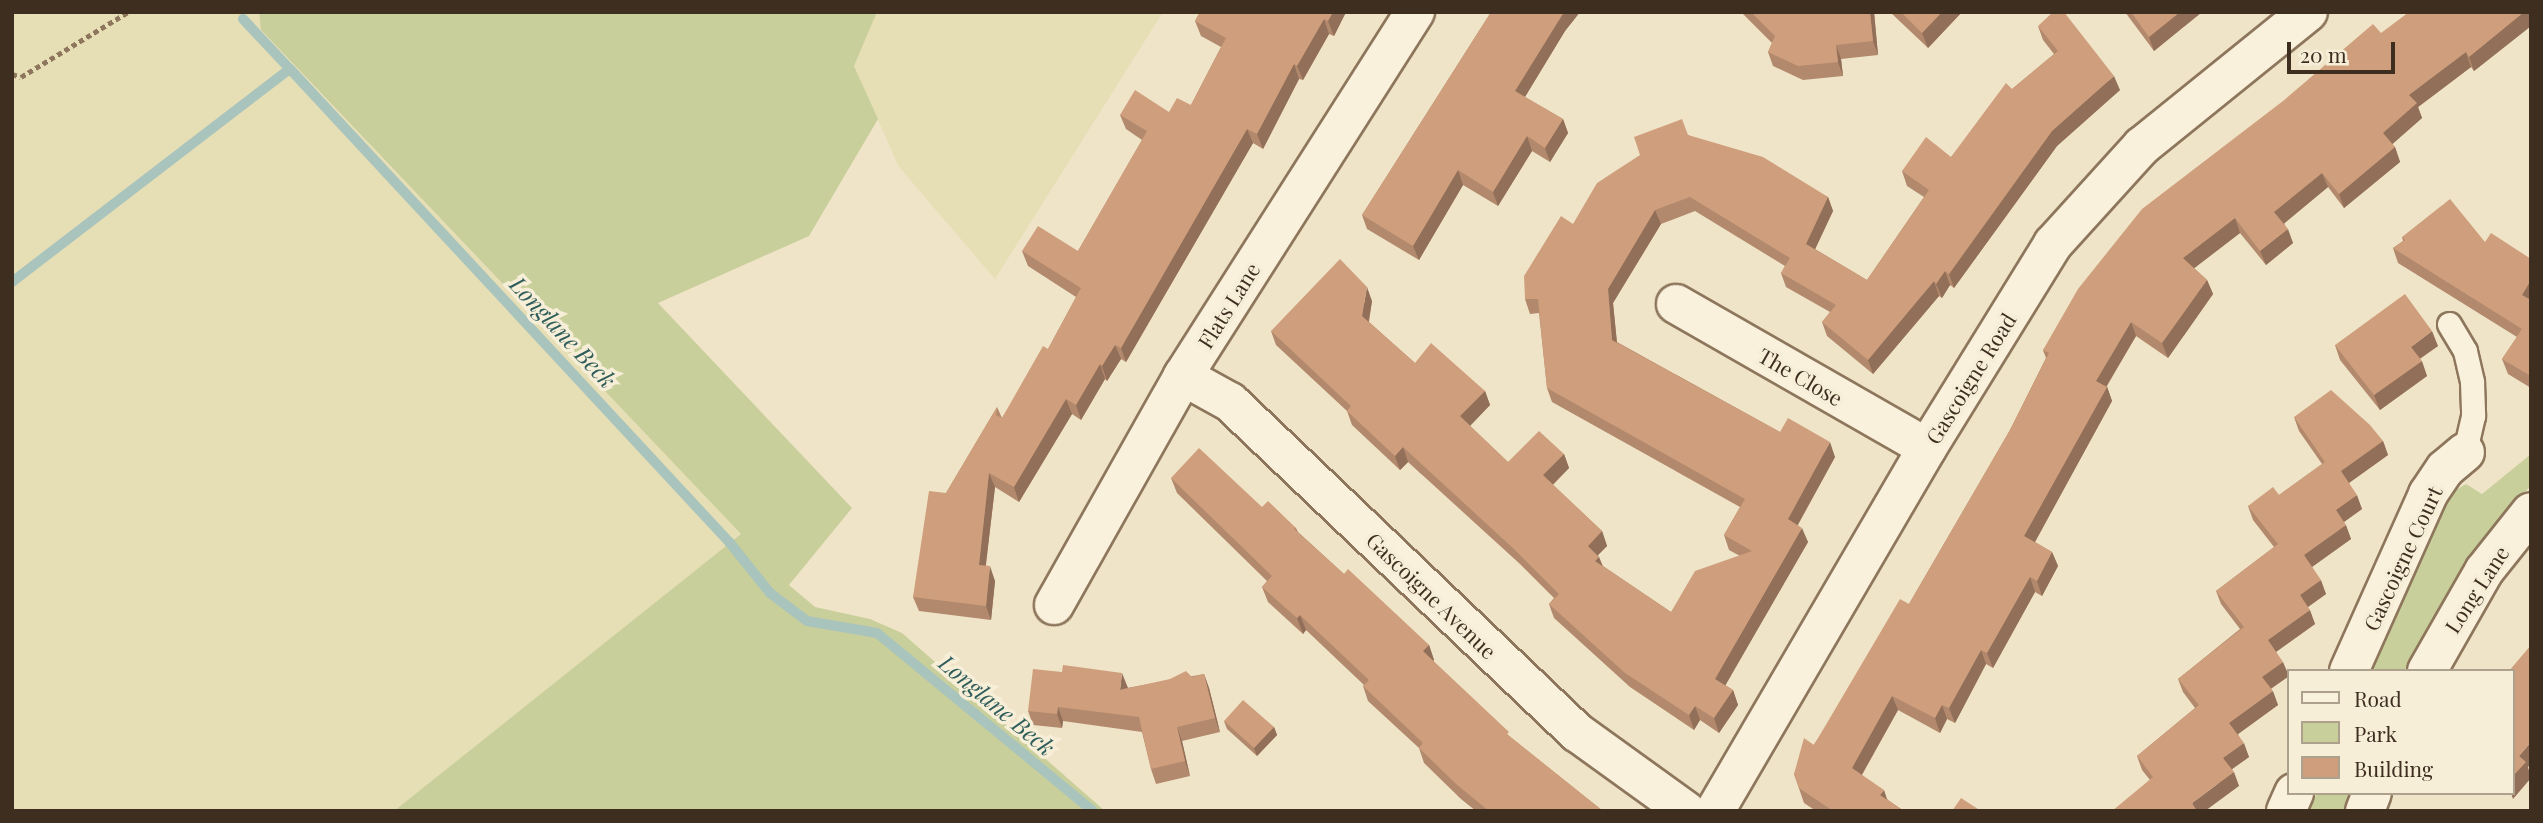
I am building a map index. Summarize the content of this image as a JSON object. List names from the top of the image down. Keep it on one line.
{"streets":{"street":["Flats Lane","The Close","Gascoigne Road","Gascoigne Court","Long Lane","Gascoigne Avenue"]},"crossings":[["Flats Lane","Gascoigne Avenue"],["The Close","Gascoigne Road"]],"water":["Longlane Beck"],"legend":["Road","Park","Building"],"scale_bar":"20 m"}
